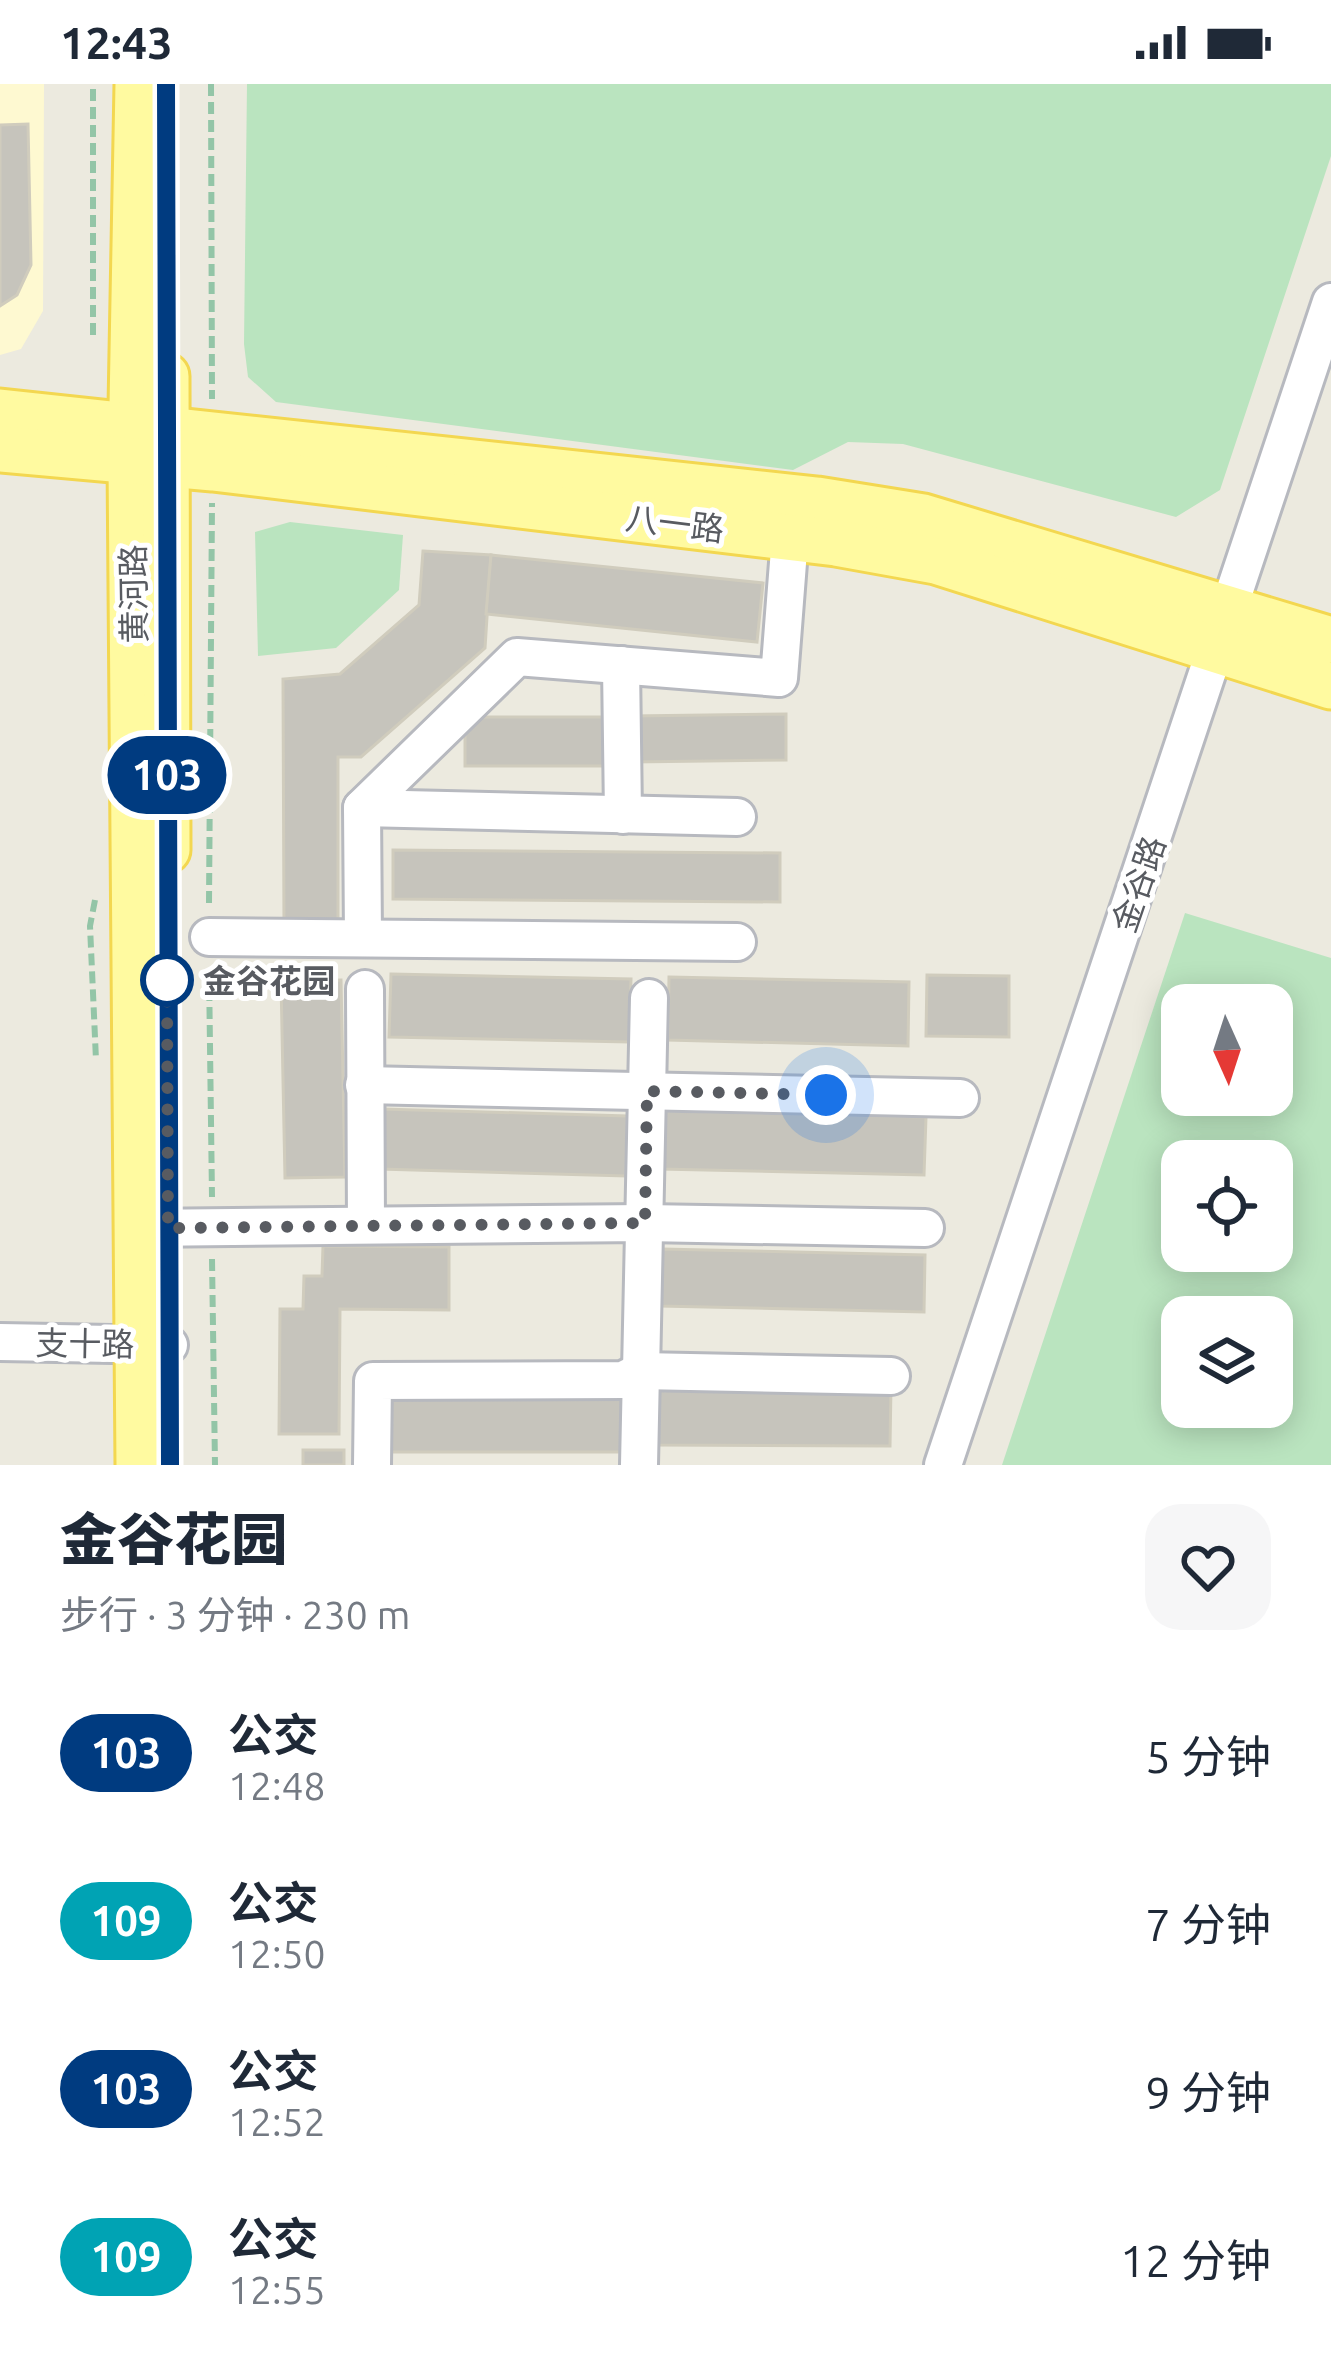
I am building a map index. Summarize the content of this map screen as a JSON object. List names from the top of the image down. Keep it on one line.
{"streets":{"main road":["八一路","黄河路"],"street":["金谷路","支十路"]},"crossings":[["八一路","黄河路"],["八一路","金谷路"],["黄河路","支十路"]],"places":["金谷花园"],"lines":["bus line 103"],"north":"bottom","page":{"status":"12:43","on_map":"103","heading":["金谷花园","步行 · 3 分钟 · 230 m"],"list":[{"mark":"103","name":"公交","note":"12:48","value":"5 分钟"},{"mark":"109","name":"公交","note":"12:50","value":"7 分钟"},{"mark":"103","name":"公交","note":"12:52","value":"9 分钟"},{"mark":"109","name":"公交","note":"12:55","value":"12 分钟"}]}}
